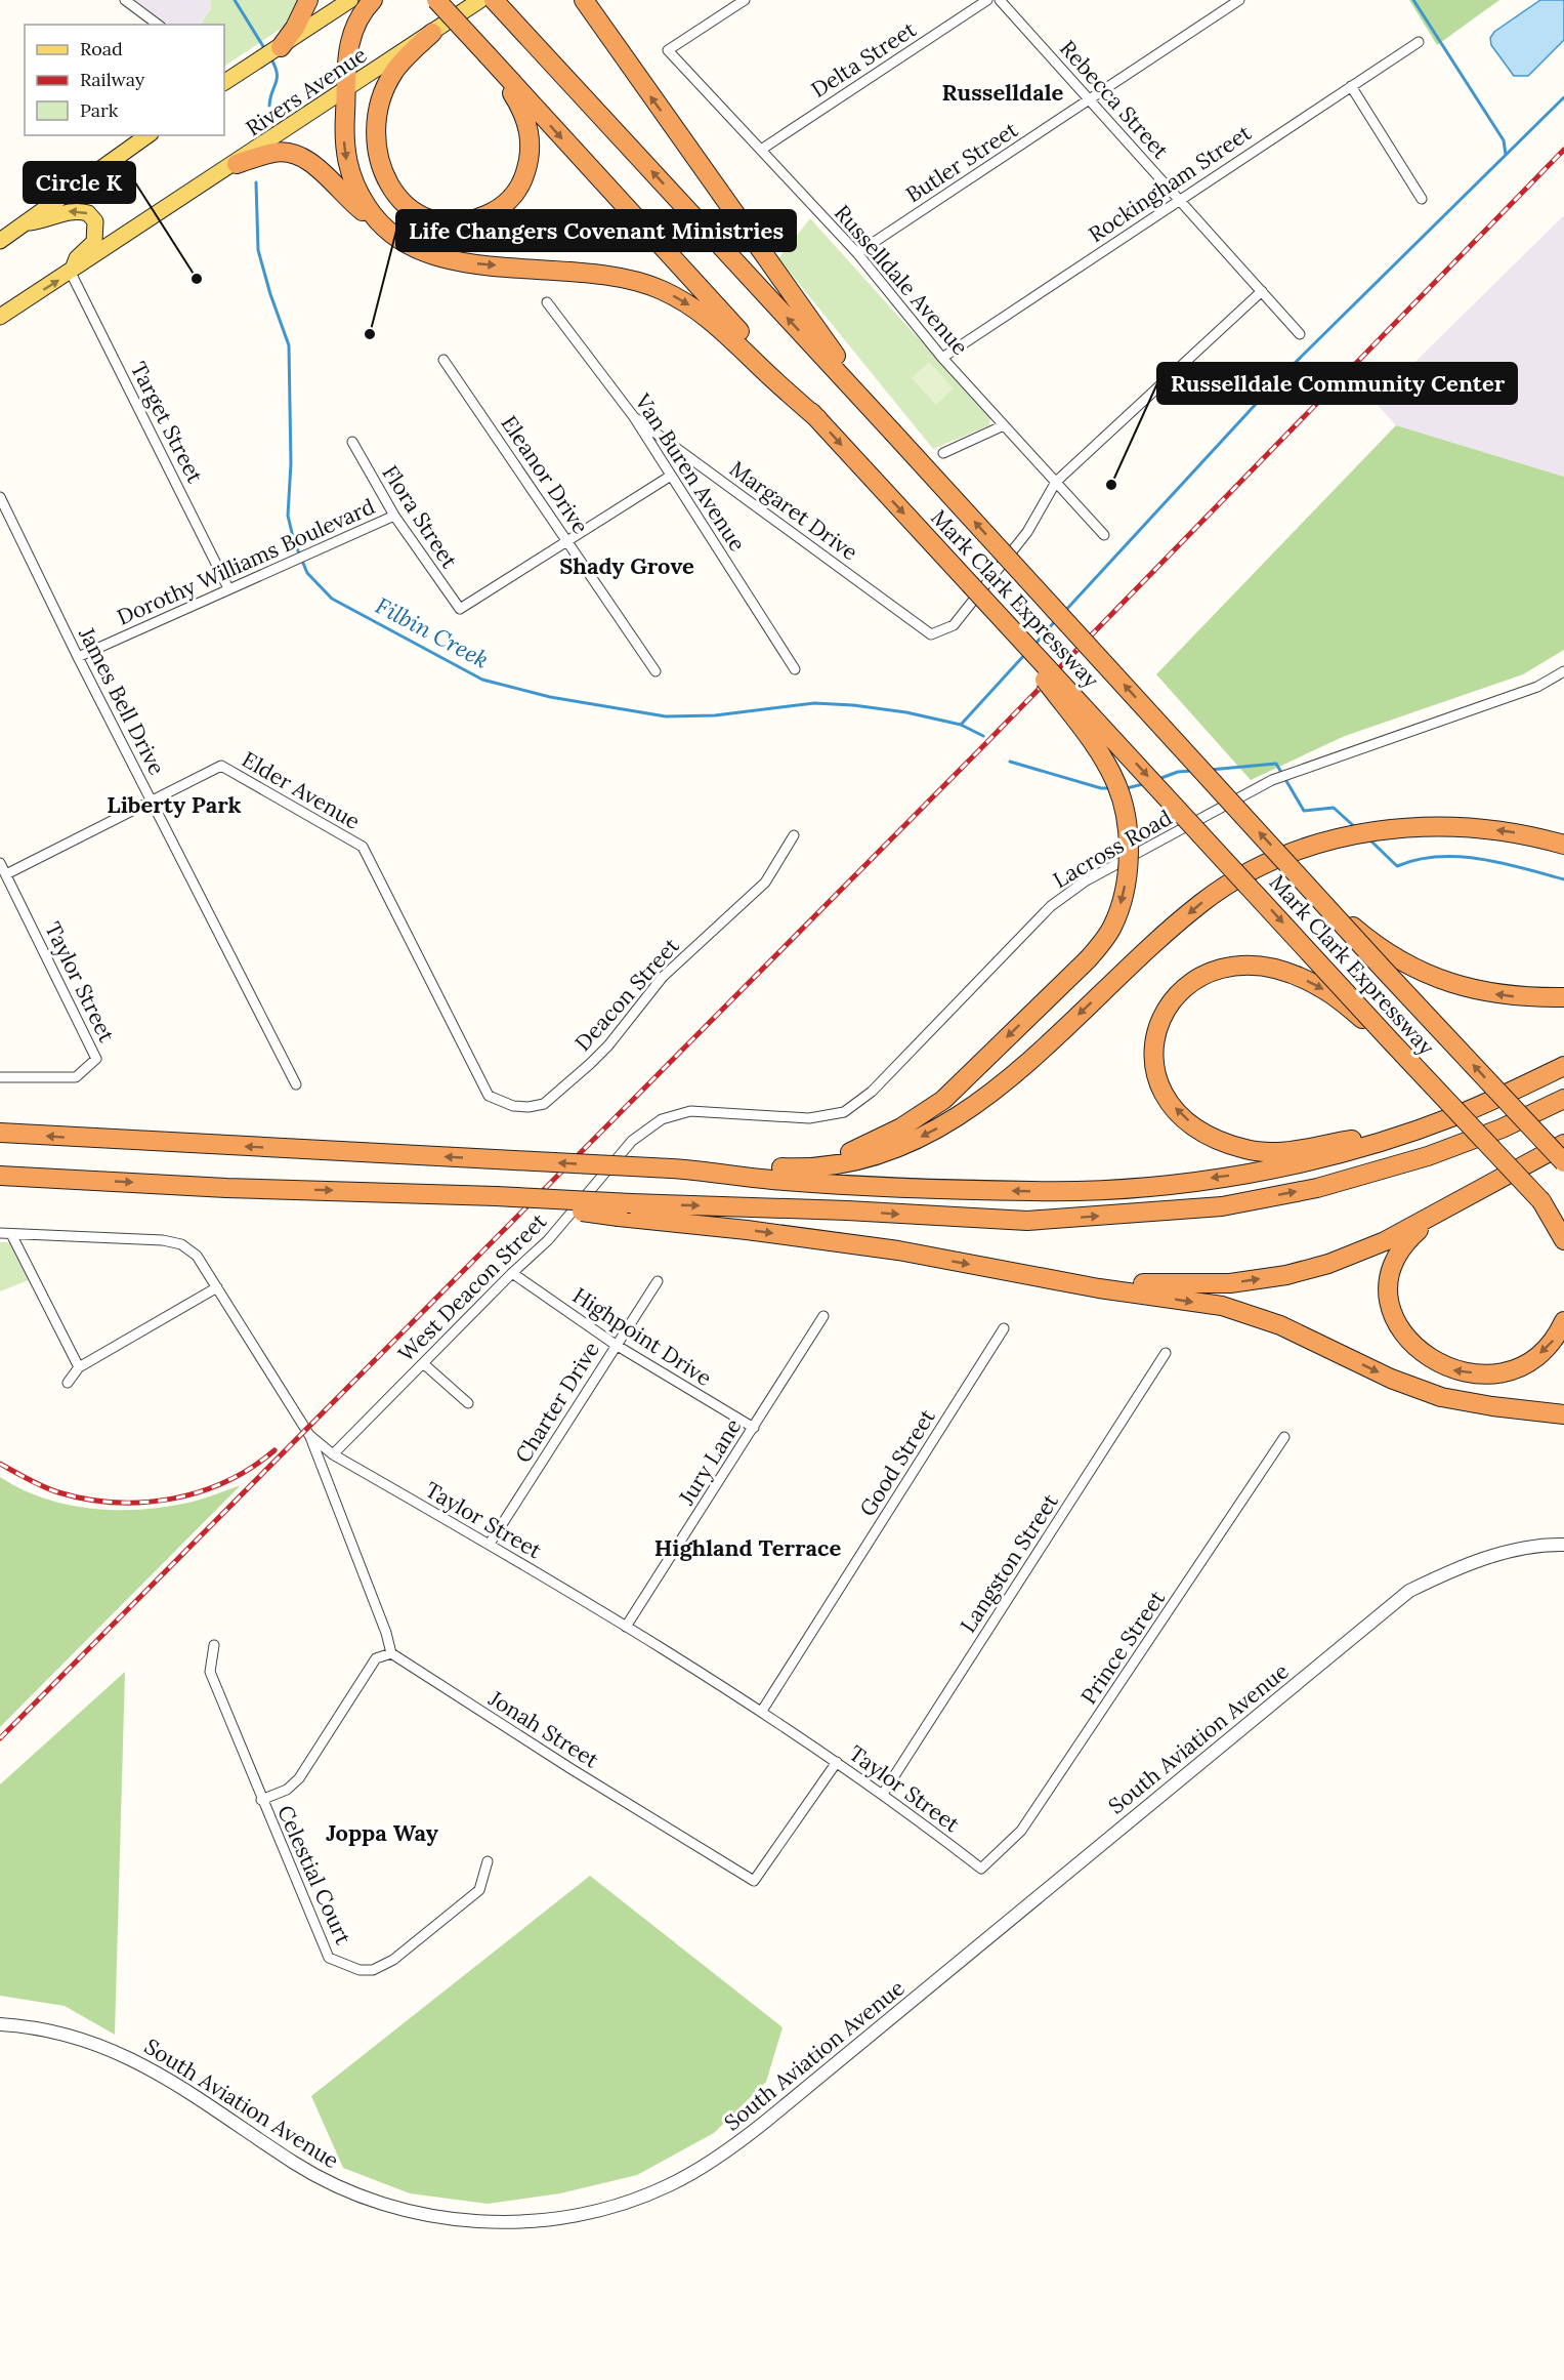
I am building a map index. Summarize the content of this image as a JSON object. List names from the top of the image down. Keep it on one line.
{"streets":{"highway":["Mark Clark Expressway"],"main road":["Rivers Avenue"],"street":["Delta Street","Rebecca Street","Butler Street","Rockingham Street","Russelldale Avenue","Target Street","Van Buren Avenue","Eleanor Drive","Margaret Drive","Flora Street","Dorothy Williams Boulevard","James Bell Drive","Elder Avenue","Lacross Road","Taylor Street","Deacon Street","West Deacon Street","Highpoint Drive","Charter Drive","Jury Lane","Good Street","Langston Street","Prince Street","Jonah Street","South Aviation Avenue","Celestial Court"]},"crossings":[["Delta Street","Russelldale Avenue"],["Rivers Avenue","Target Street"],["Rebecca Street","Butler Street"],["Rebecca Street","Rockingham Street"],["Butler Street","Russelldale Avenue"],["Rockingham Street","Russelldale Avenue"],["Russelldale Avenue","Margaret Drive"],["Target Street","Dorothy Williams Boulevard"],["Van Buren Avenue","Margaret Drive"],["Eleanor Drive","Flora Street"],["Flora Street","Dorothy Williams Boulevard"],["Dorothy Williams Boulevard","James Bell Drive"],["James Bell Drive","Elder Avenue"],["Elder Avenue","Taylor Street"],["Elder Avenue","Deacon Street"],["Lacross Road","West Deacon Street"],["Taylor Street","West Deacon Street"],["Taylor Street","Charter Drive"],["Taylor Street","Jury Lane"],["Taylor Street","Good Street"],["Taylor Street","Langston Street"],["Taylor Street","Prince Street"],["Taylor Street","Jonah Street"],["West Deacon Street","Highpoint Drive"],["Highpoint Drive","Charter Drive"],["Highpoint Drive","Jury Lane"]],"districts":["Russelldale","Shady Grove","Liberty Park","Highland Terrace","Joppa Way"],"water":["Filbin Creek"],"places":["Circle K","Life Changers Covenant Ministries","Russelldale Community Center"],"legend":["Road","Railway","Park"]}
